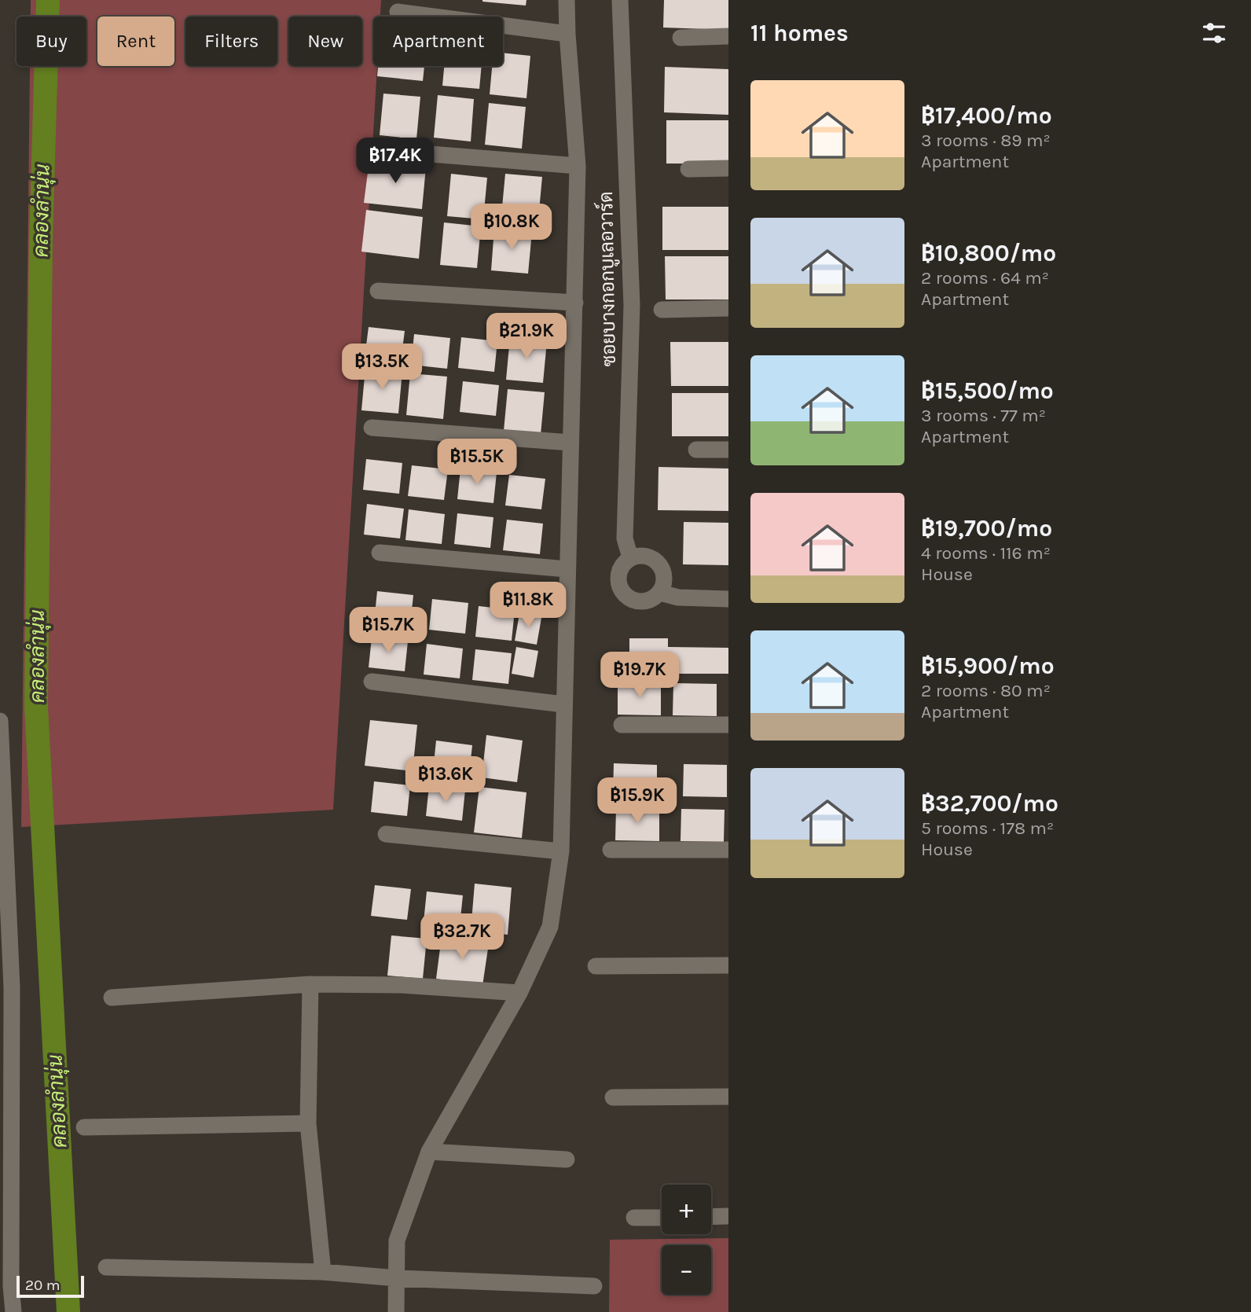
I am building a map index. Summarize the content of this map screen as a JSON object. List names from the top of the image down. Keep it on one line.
{"streets":{"street":["ซอยบางกอกบูเลอวาร์ด"]},"water":["คลองลำนุ่น"],"scale_bar":"20 m","page":{"heading":"11 homes","chip":["Buy","Rent","Filters","New","Apartment"],"list":[{"name":"฿17,400/mo","note":"3 rooms · 89 m² · Apartment"},{"name":"฿10,800/mo","note":"2 rooms · 64 m² · Apartment"},{"name":"฿15,500/mo","note":"3 rooms · 77 m² · Apartment"},{"name":"฿19,700/mo","note":"4 rooms · 116 m² · House"},{"name":"฿15,900/mo","note":"2 rooms · 80 m² · Apartment"},{"name":"฿32,700/mo","note":"5 rooms · 178 m² · House"}],"price":["฿17.4K","฿10.8K","฿21.9K","฿13.5K","฿15.5K","฿11.8K","฿15.7K","฿19.7K","฿13.6K","฿15.9K","฿32.7K"],"map_buttons":["+","−"],"scale":"20 m"}}
